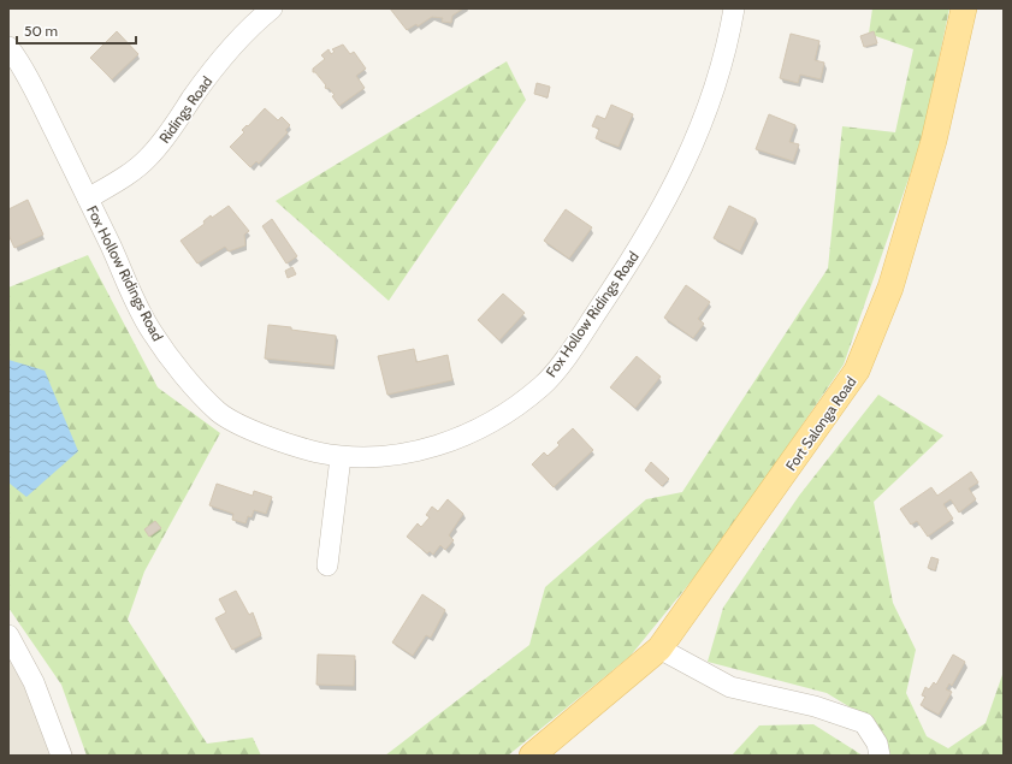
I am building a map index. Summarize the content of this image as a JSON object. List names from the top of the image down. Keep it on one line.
{"streets":{"main road":["Fort Salonga Road"],"street":["Ridings Road","Fox Hollow Ridings Road"]},"crossings":[["Ridings Road","Fox Hollow Ridings Road"]],"scale_bar":"50 m"}
